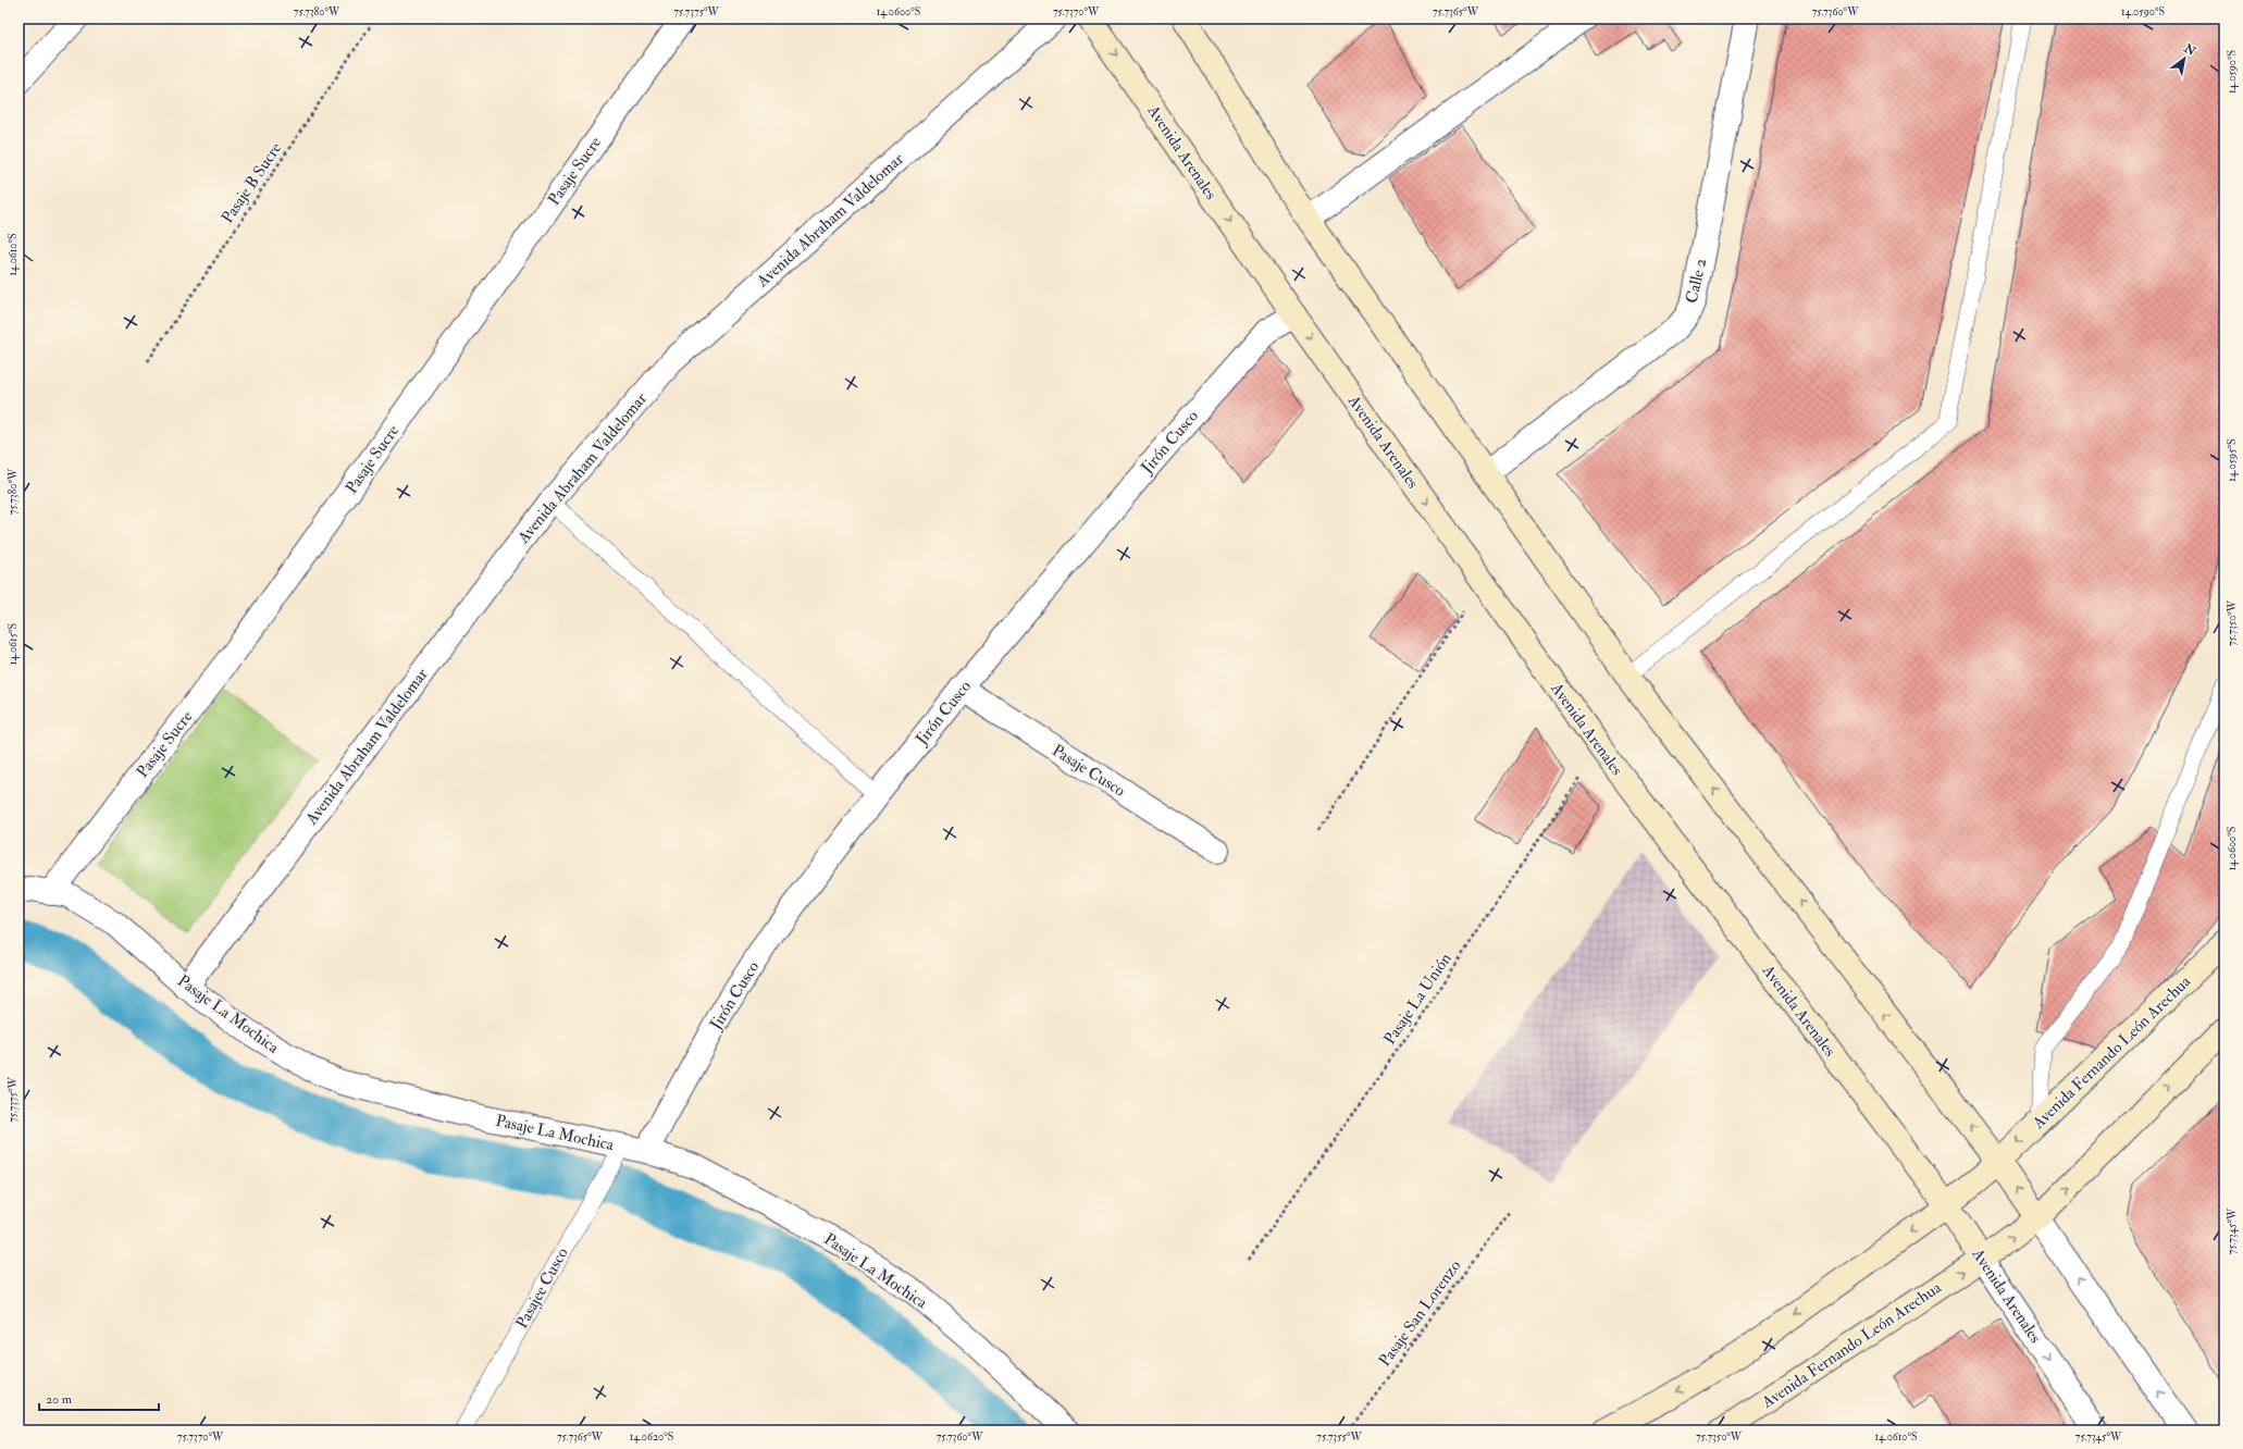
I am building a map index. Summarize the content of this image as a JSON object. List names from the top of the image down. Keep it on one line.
{"streets":{"street":["Avenida Arenales","Pasaje Sucre","Avenida Abraham Valdelomar","Calle 2","Jirón Cusco","Pasaje Cusco","Pasaje La Mochica","Avenida Fernando León Arechua"],"lane":["Pasajee Cusco"],"path":["Pasaje B Sucre","Pasaje La Unión","Pasaje San Lorenzo"]},"crossings":[["Avenida Arenales","Jirón Cusco"],["Avenida Arenales","Pasaje La Unión"],["Avenida Arenales","Avenida Fernando León Arechua"],["Pasaje Sucre","Pasaje La Mochica"],["Avenida Abraham Valdelomar","Pasaje La Mochica"],["Jirón Cusco","Pasaje Cusco"],["Jirón Cusco","Pasaje La Mochica"],["Pasaje La Mochica","Pasajee Cusco"]],"scale_bar":"20 m","north":"top right","coordinates":["75.7380°W","75.7375°W","14.0600°S","75.7370°W","75.7365°W","75.7360°W","14.0590°S","14.0610°S","14.0595°S","75.7350°W","14.0615°S","75.7345°W","14.0620°S","75.7355°W"]}
